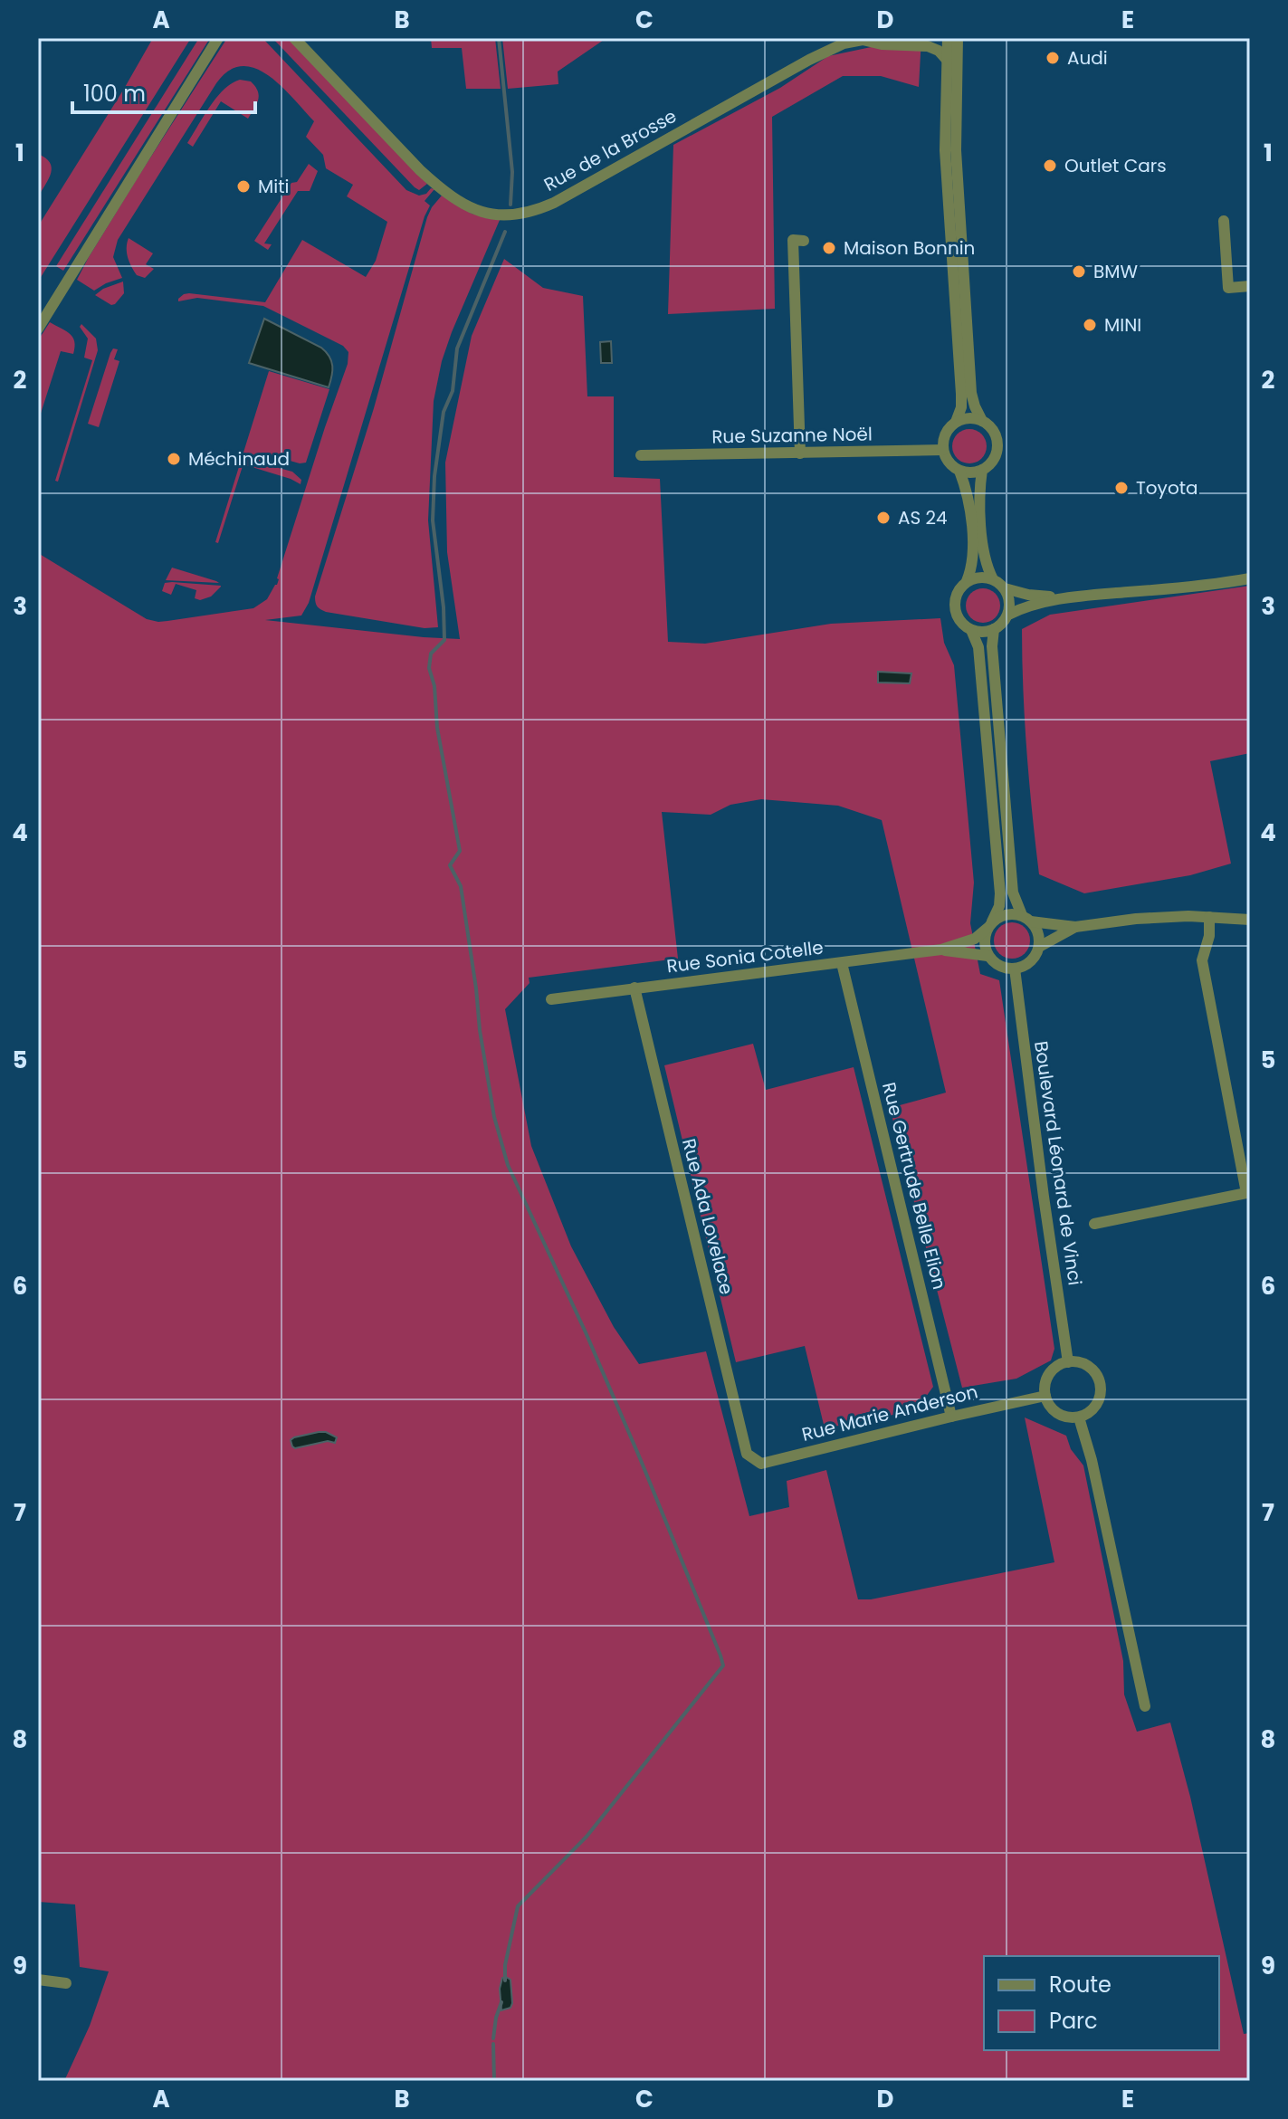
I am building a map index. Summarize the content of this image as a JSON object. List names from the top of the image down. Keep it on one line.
{"streets":{"street":["Rue de la Brosse","Rue Suzanne Noël","Rue Sonia Cotelle","Boulevard Léonard de Vinci","Rue Gertrude Belle Elion","Rue Ada Lovelace","Rue Marie Anderson"]},"crossings":[["Rue Sonia Cotelle","Rue Gertrude Belle Elion"],["Rue Sonia Cotelle","Rue Ada Lovelace"],["Boulevard Léonard de Vinci","Rue Marie Anderson"],["Rue Gertrude Belle Elion","Rue Marie Anderson"],["Rue Ada Lovelace","Rue Marie Anderson"]],"places":["Audi","Outlet Cars","Miti","Maison Bonnin","BMW","MINI","Méchinaud","Toyota","AS 24"],"legend":["Route","Parc"],"scale_bar":"100 m","grid":{"columns":["A","B","C","D","E"],"rows":["1","2","3","4","5","6","7","8","9"]}}
